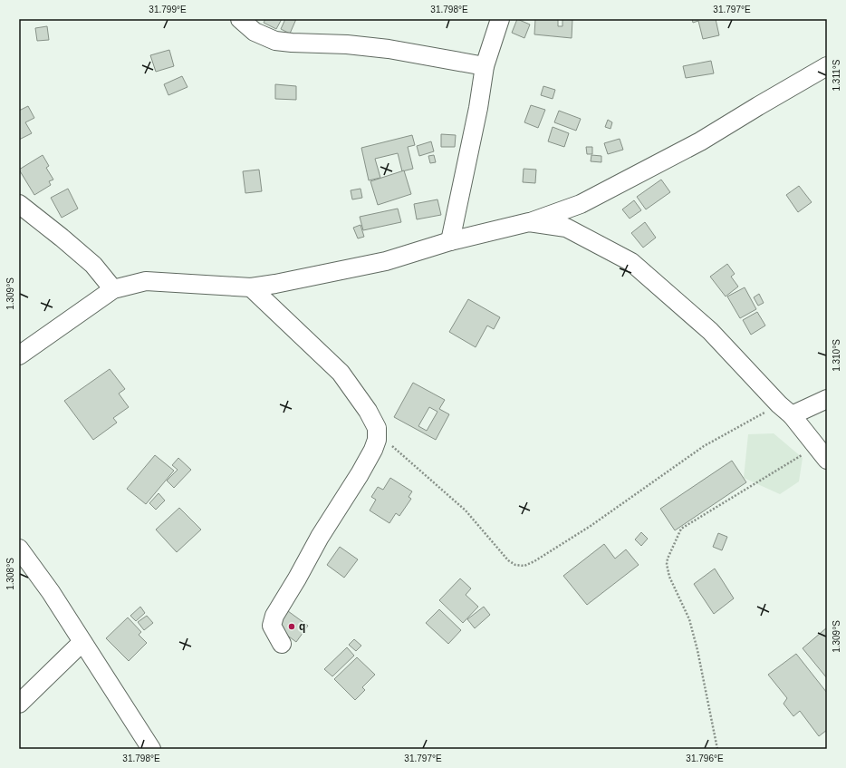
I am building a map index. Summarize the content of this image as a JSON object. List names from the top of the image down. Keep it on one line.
{"places":["q"],"coordinates":["31.799°E","31.798°E","31.797°E","1.311°S","1.309°S","1.310°S","1.308°S","31.796°E"]}
